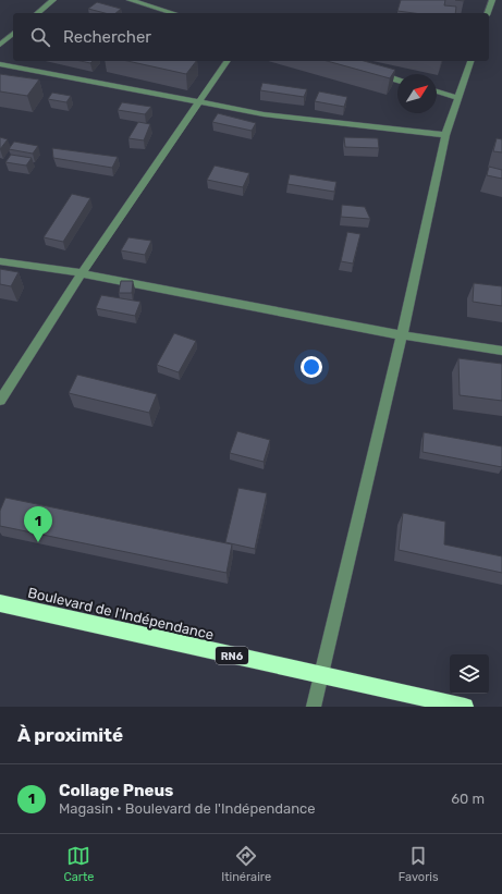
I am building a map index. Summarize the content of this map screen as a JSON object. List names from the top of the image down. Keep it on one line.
{"streets":{"highway":["Boulevard de l'Indépendance","RN6"]},"north":"top right","page":{"search":"Rechercher","pins":"1","heading":"À proximité","list":[{"mark":"1","name":"Collage Pneus","note":"Magasin · Boulevard de l'Indépendance","value":"60 m"}],"nav":["Carte","Itinéraire","Favoris"]}}
